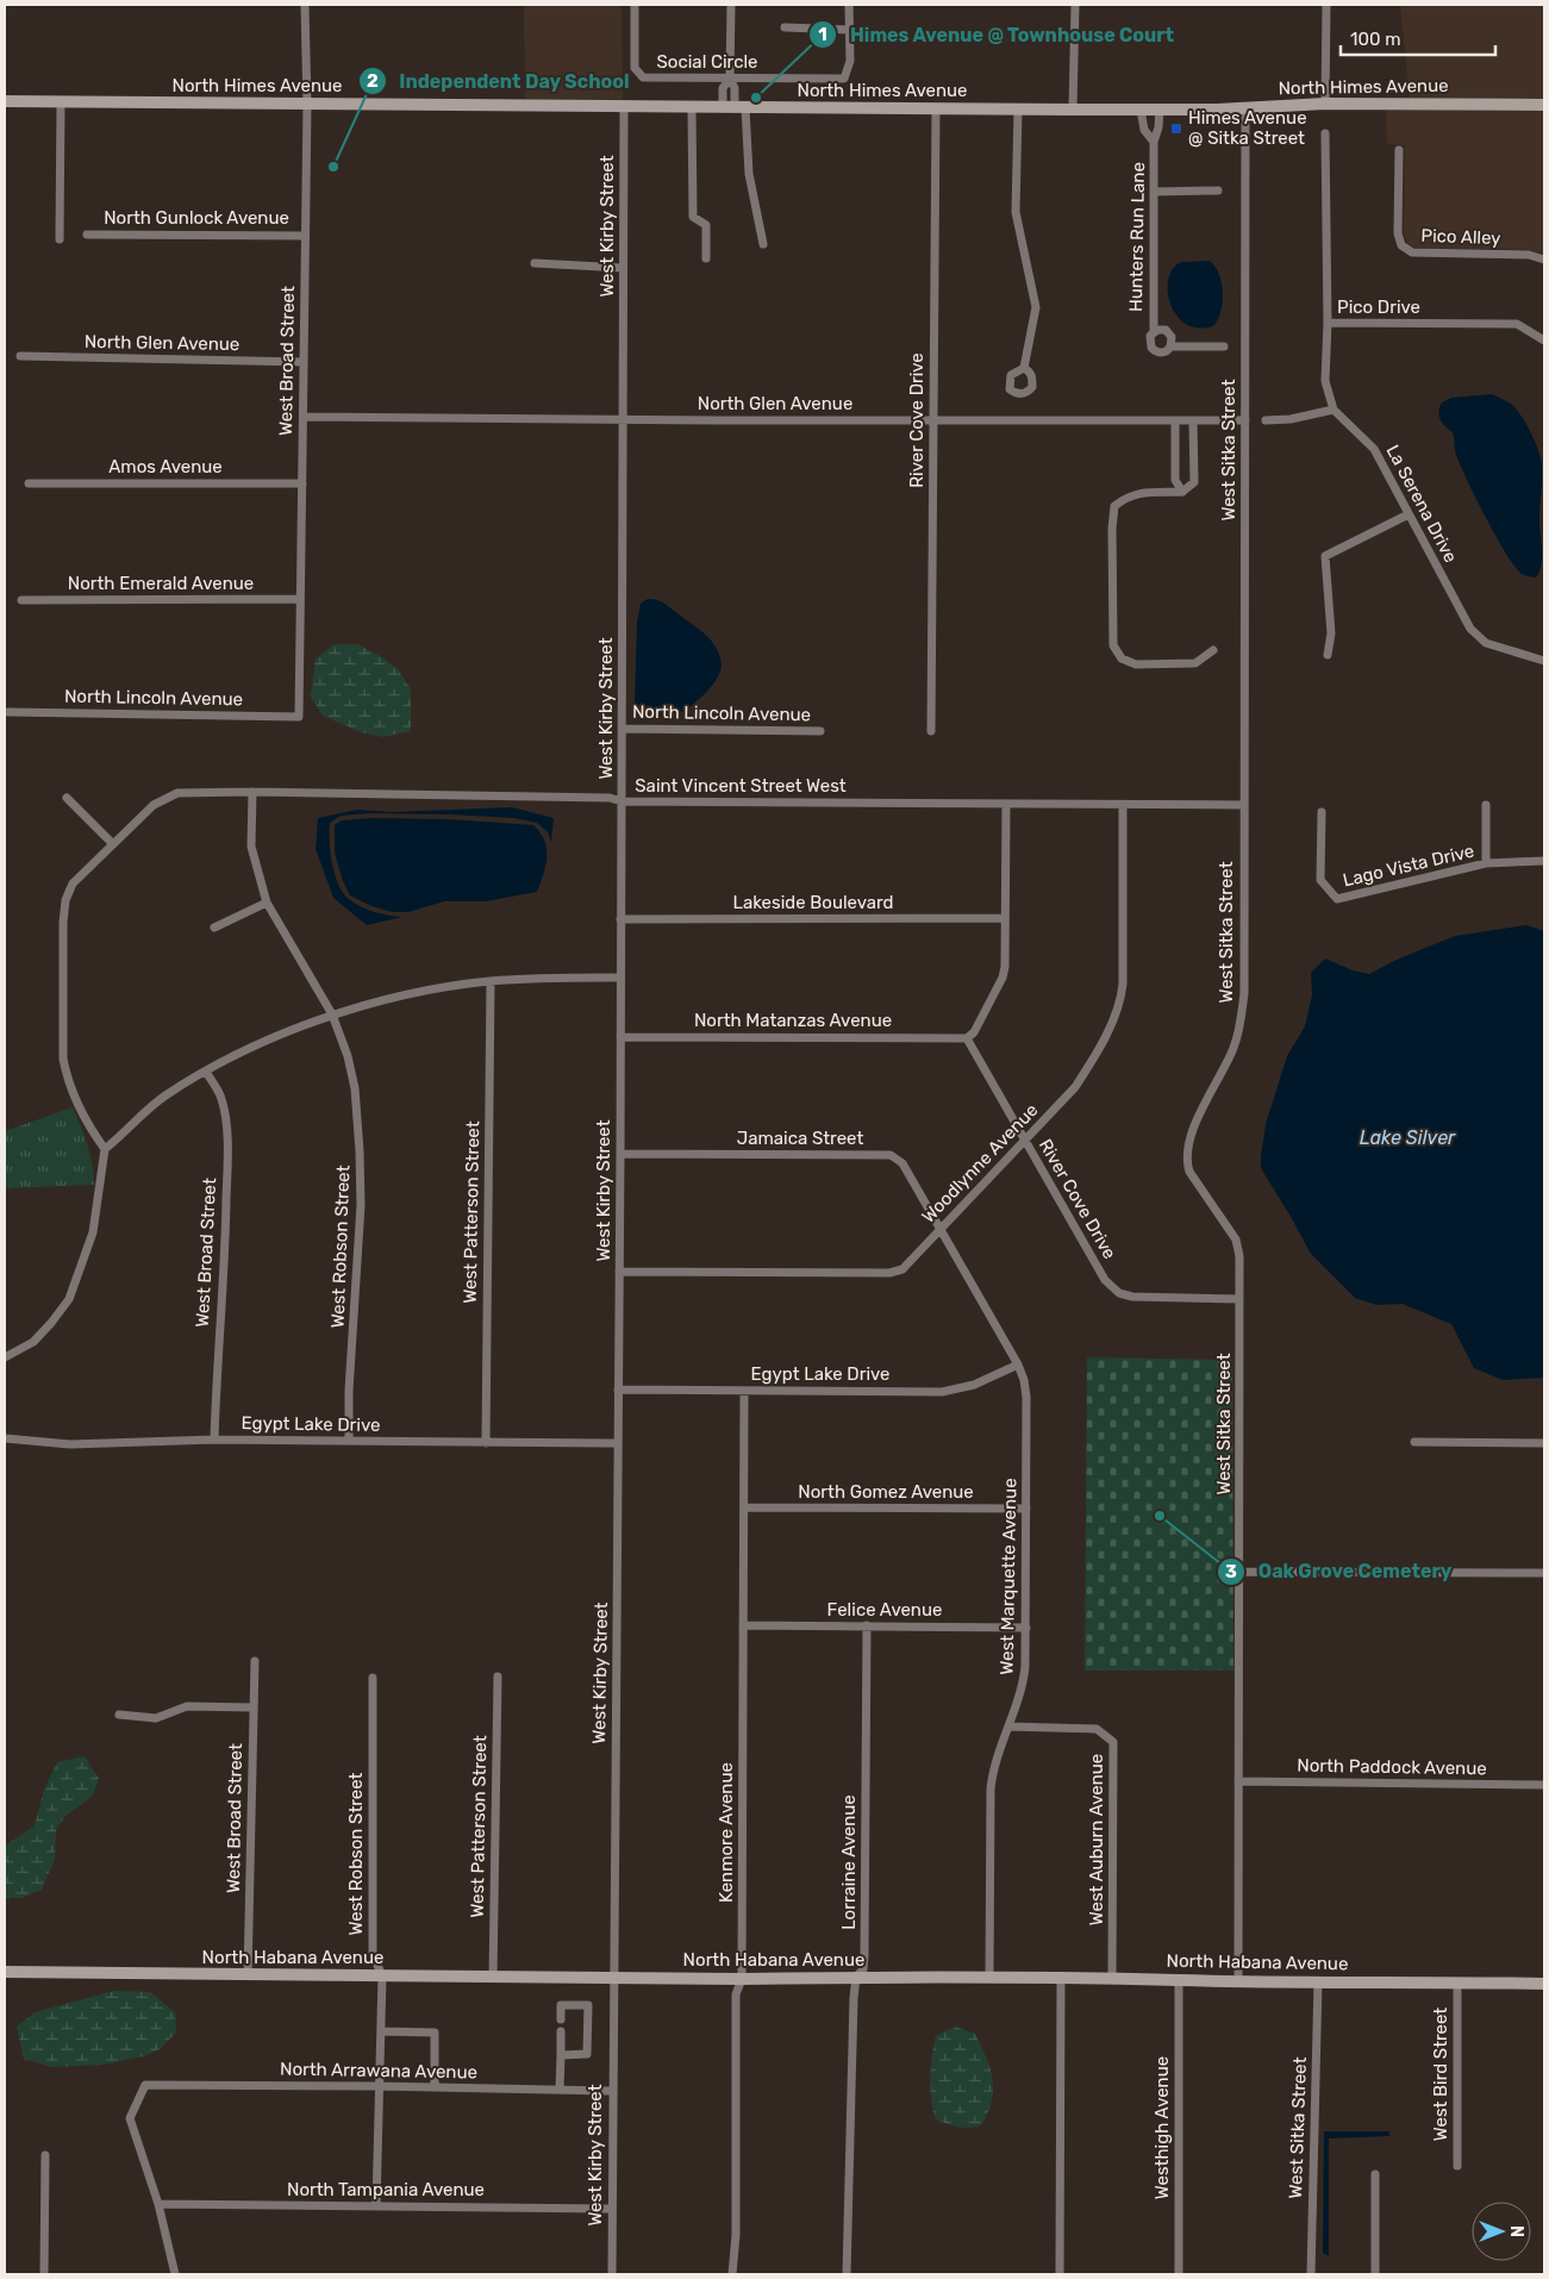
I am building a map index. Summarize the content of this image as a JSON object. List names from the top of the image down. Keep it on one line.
{"streets":{"street":["Social Circle","North Himes Avenue","North Gunlock Avenue","West Kirby Street","Hunters Run Lane","Pico Alley","Pico Drive","North Glen Avenue","West Broad Street","River Cove Drive","West Sitka Street","Amos Avenue","La Serena Drive","North Emerald Avenue","North Lincoln Avenue","Saint Vincent Street West","Lago Vista Drive","Lakeside Boulevard","North Matanzas Avenue","Jamaica Street","Woodlynne Avenue","West Patterson Street","West Robson Street","Egypt Lake Drive","North Gomez Avenue","West Marquette Avenue","Felice Avenue","North Paddock Avenue","Kenmore Avenue","West Auburn Avenue","Lorraine Avenue","North Habana Avenue","North Arrawana Avenue","West Bird Street","Westhigh Avenue","North Tampania Avenue"]},"crossings":[["North Himes Avenue","West Kirby Street"],["North Himes Avenue","Hunters Run Lane"],["North Himes Avenue","West Broad Street"],["North Himes Avenue","River Cove Drive"],["North Himes Avenue","West Sitka Street"],["North Gunlock Avenue","West Broad Street"],["West Kirby Street","North Glen Avenue"],["West Kirby Street","North Lincoln Avenue"],["West Kirby Street","Saint Vincent Street West"],["West Kirby Street","Lakeside Boulevard"],["West Kirby Street","North Matanzas Avenue"],["West Kirby Street","Jamaica Street"],["West Kirby Street","Woodlynne Avenue"],["West Kirby Street","Egypt Lake Drive"],["West Kirby Street","North Habana Avenue"],["West Kirby Street","North Arrawana Avenue"],["West Kirby Street","North Tampania Avenue"],["Pico Drive","La Serena Drive"],["North Glen Avenue","West Broad Street"],["North Glen Avenue","River Cove Drive"],["North Glen Avenue","West Sitka Street"],["West Broad Street","Amos Avenue"],["West Broad Street","North Emerald Avenue"],["West Broad Street","North Lincoln Avenue"],["West Broad Street","Egypt Lake Drive"],["West Broad Street","North Habana Avenue"],["River Cove Drive","West Sitka Street"],["River Cove Drive","North Matanzas Avenue"],["River Cove Drive","Woodlynne Avenue"],["West Sitka Street","Saint Vincent Street West"],["West Sitka Street","North Paddock Avenue"],["West Sitka Street","North Habana Avenue"],["Saint Vincent Street West","Woodlynne Avenue"],["Saint Vincent Street West","West Robson Street"],["Jamaica Street","Woodlynne Avenue"],["Jamaica Street","West Marquette Avenue"],["Woodlynne Avenue","West Marquette Avenue"],["West Patterson Street","Egypt Lake Drive"],["West Patterson Street","North Habana Avenue"],["West Robson Street","Egypt Lake Drive"],["West Robson Street","North Habana Avenue"],["West Robson Street","North Arrawana Avenue"],["West Robson Street","North Tampania Avenue"],["Egypt Lake Drive","West Marquette Avenue"],["Egypt Lake Drive","Kenmore Avenue"],["North Gomez Avenue","West Marquette Avenue"],["North Gomez Avenue","Kenmore Avenue"],["West Marquette Avenue","Felice Avenue"],["West Marquette Avenue","West Auburn Avenue"],["West Marquette Avenue","North Habana Avenue"],["Felice Avenue","Kenmore Avenue"],["Felice Avenue","Lorraine Avenue"],["Kenmore Avenue","North Habana Avenue"],["West Auburn Avenue","North Habana Avenue"],["Lorraine Avenue","North Habana Avenue"],["North Habana Avenue","West Bird Street"],["North Habana Avenue","Westhigh Avenue"],["North Arrawana Avenue","North Tampania Avenue"]],"water":["Lake Silver"],"places":{"other":["Himes Avenue @ Townhouse Court","Independent Day School","Oak Grove Cemetery"],"transit":["Himes Avenue @ Sitka Street"]},"scale_bar":"100 m","north":"right"}
